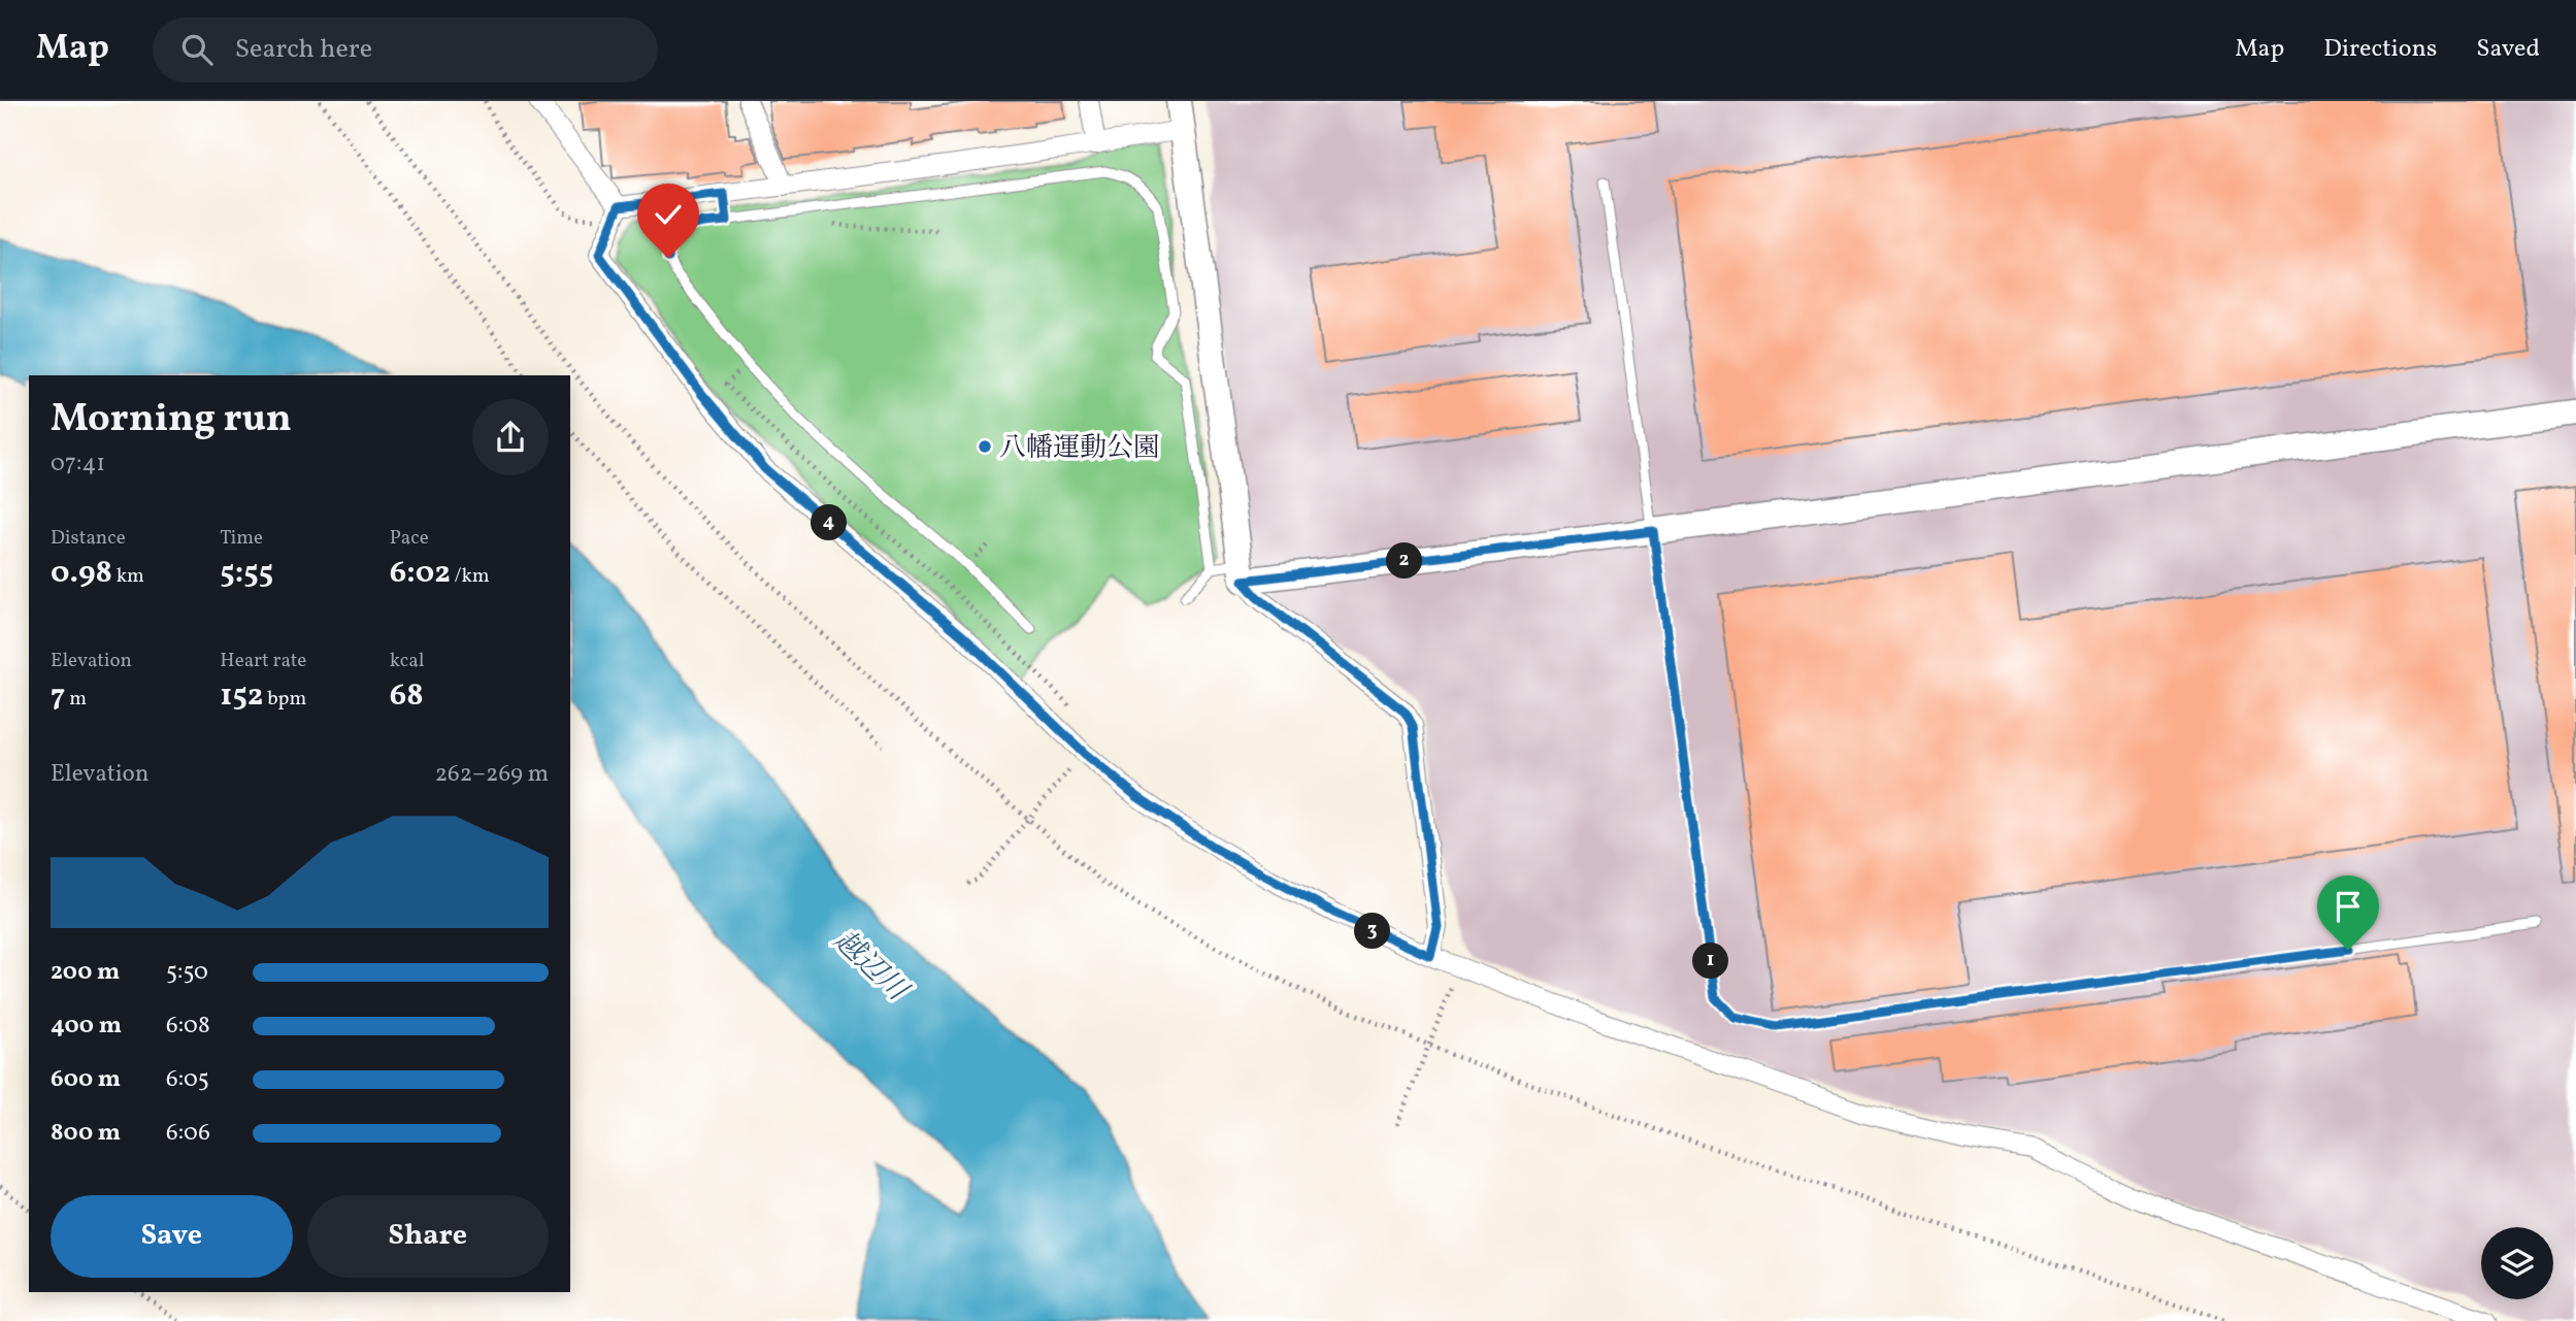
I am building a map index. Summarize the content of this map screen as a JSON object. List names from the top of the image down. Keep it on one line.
{"water":["越辺川"],"places":["八幡運動公園"],"page":{"header":"Map","search":"Search here","nav":["Map","Directions","Saved"],"heading":["Morning run","07:41"],"stats":[["Distance","0.98 km"],["Time","5:55"],["Pace","6:02 /km"],["Elevation","7 m"],["Heart rate","152 bpm"],["kcal","68"]],"pins":["4","2","3","1"],"chart":["Elevation","262–269 m"],"list":[{"name":"200 m","note":"5:50"},{"name":"400 m","note":"6:08"},{"name":"600 m","note":"6:05"},{"name":"800 m","note":"6:06"}],"buttons":["Save","Share"]}}
